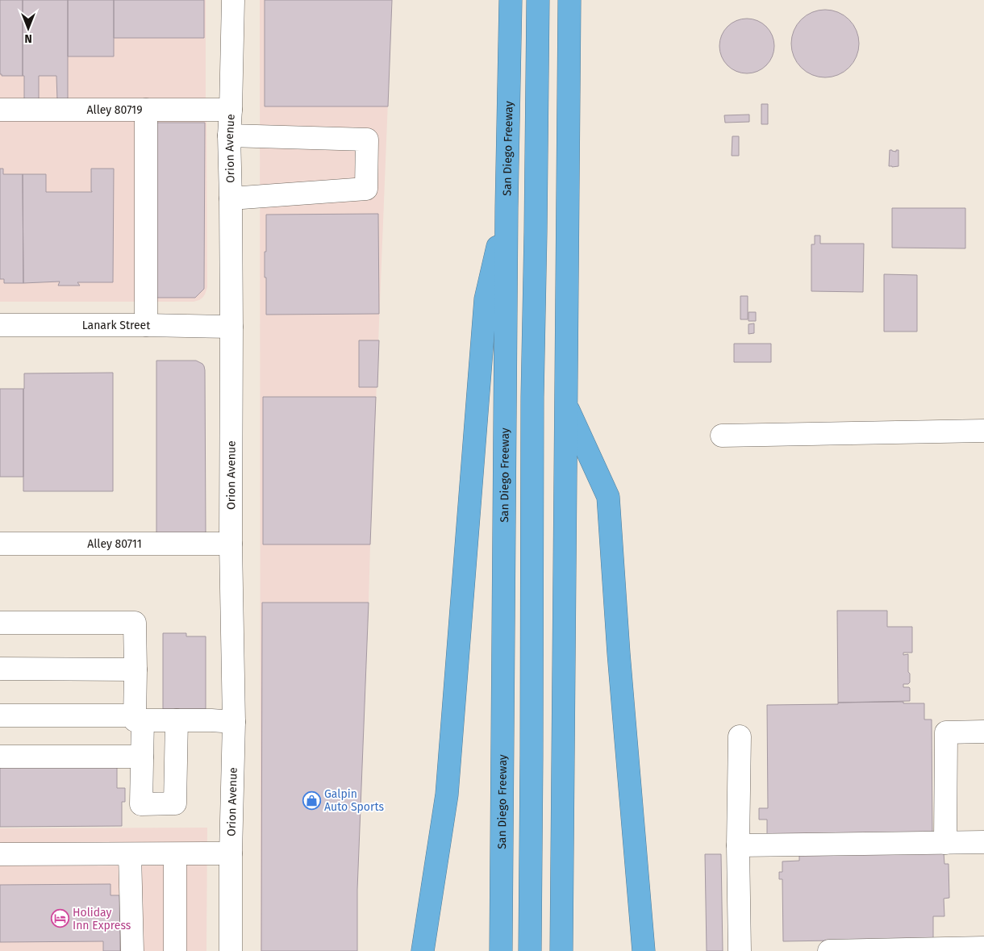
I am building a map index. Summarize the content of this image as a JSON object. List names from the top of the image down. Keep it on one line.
{"streets":{"highway":["San Diego Freeway"],"street":["Alley 80719","Orion Avenue","Lanark Street","Alley 80711"]},"crossings":[["Alley 80719","Orion Avenue"],["Orion Avenue","Lanark Street"],["Orion Avenue","Alley 80711"]],"places":{"shop":["Galpin Auto Sports"],"hotel":["Holiday Inn Express"]},"north":"bottom"}
